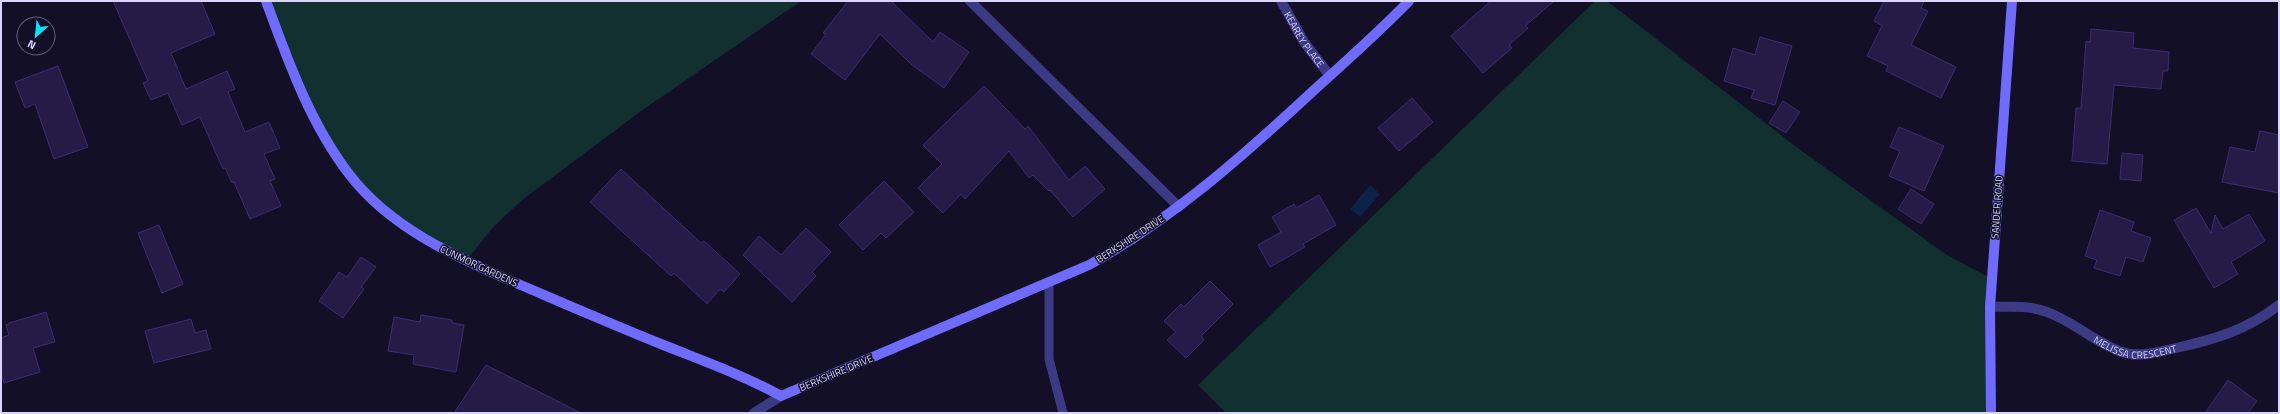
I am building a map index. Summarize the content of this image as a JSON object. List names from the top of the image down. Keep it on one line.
{"streets":{"street":["KEAREY PLACE","SANDER ROAD","BERKSHIRE DRIVE","CUNMOR GARDENS","MELISSA CRESCENT"]},"crossings":[["KEAREY PLACE","BERKSHIRE DRIVE"],["SANDER ROAD","MELISSA CRESCENT"],["BERKSHIRE DRIVE","CUNMOR GARDENS"]],"north":"bottom left"}
